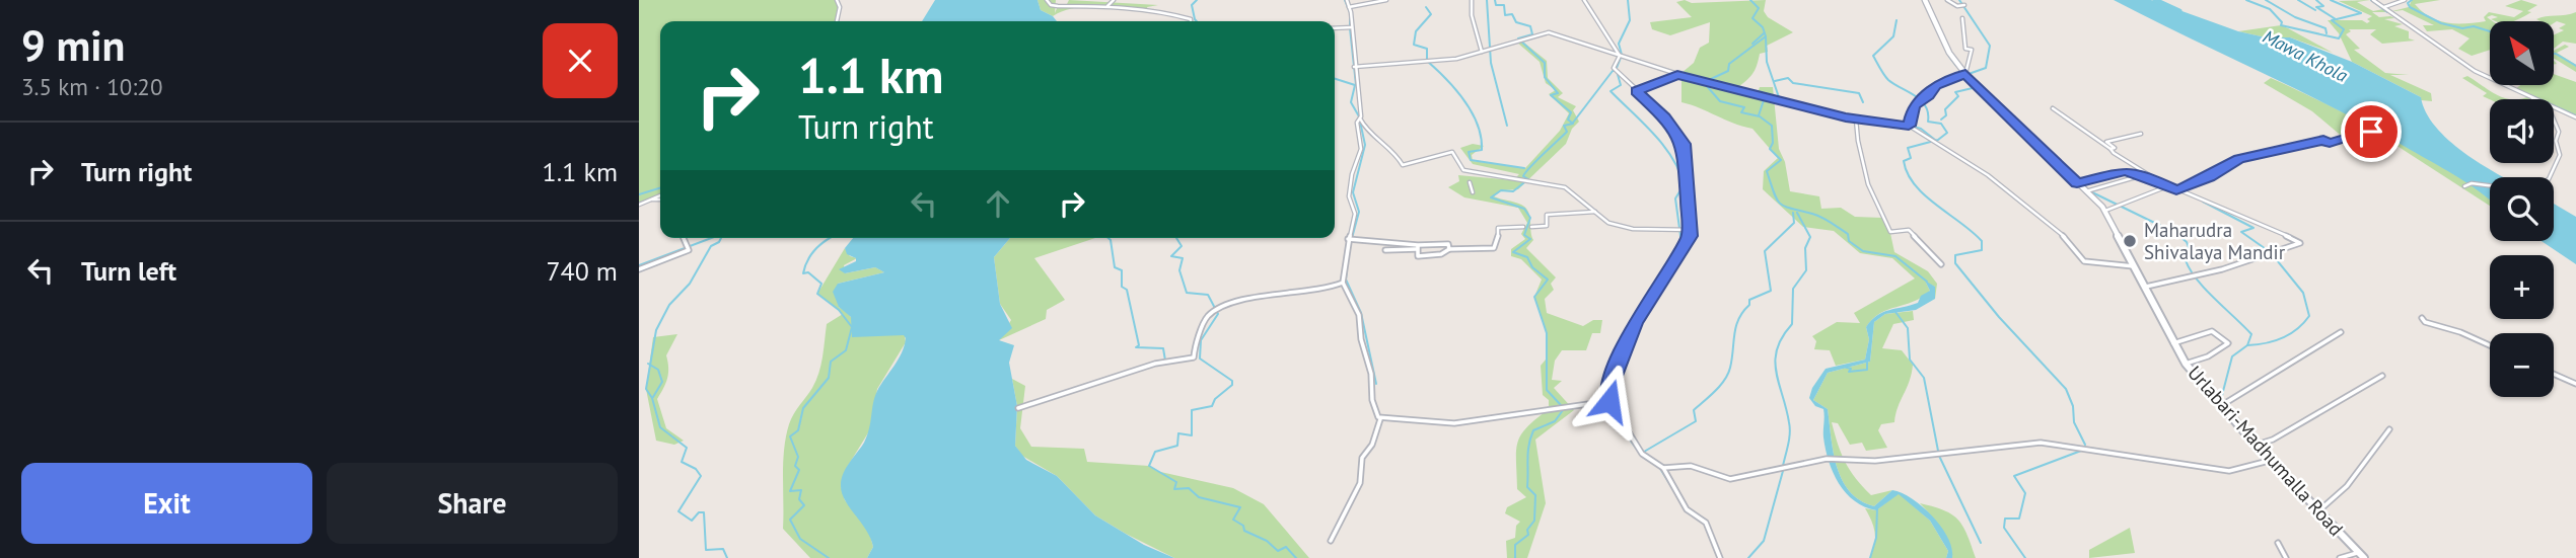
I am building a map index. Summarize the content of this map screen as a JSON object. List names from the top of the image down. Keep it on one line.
{"streets":{"main road":["Urlabari-Madhumalla Road"]},"water":["Mawa Khola"],"places":["Maharudra Shivalaya Mandir"],"north":"top left","page":{"heading":["9 min","3.5 km · 10:20"],"map_buttons":["+","−"],"turn":["1.1 km","Turn right"],"list":[{"name":"Turn right","value":"1.1 km"},{"name":"Turn left","value":"740 m"}],"buttons":["Exit","Share"]}}
